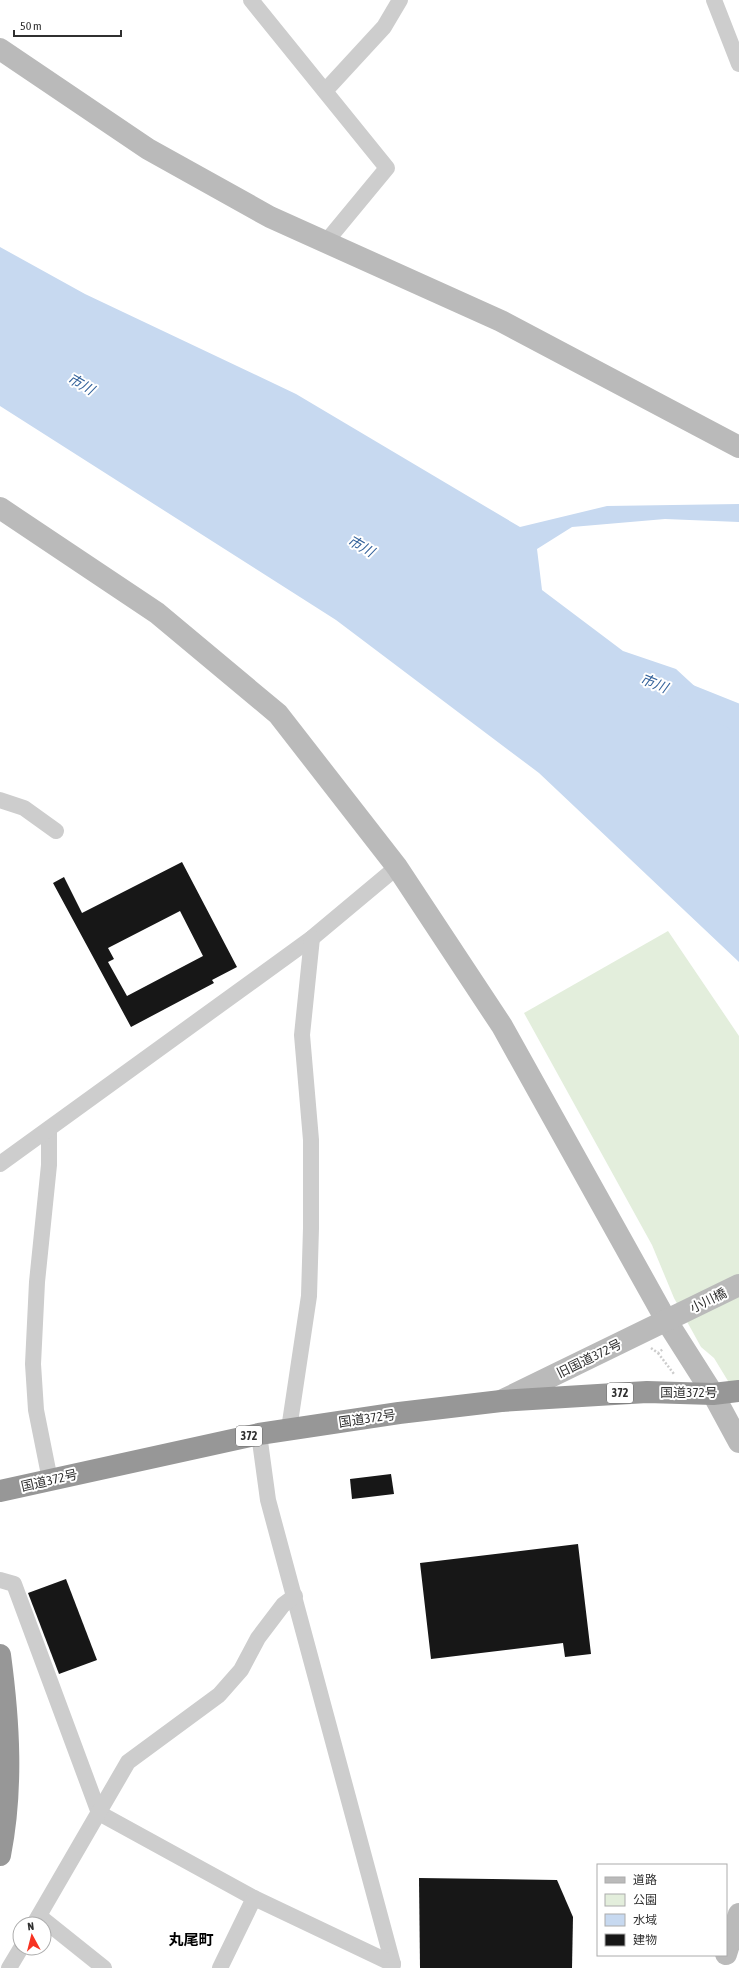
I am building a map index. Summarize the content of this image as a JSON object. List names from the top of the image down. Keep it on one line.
{"streets":{"highway":["国道372号","372"],"street":["小川橋","旧国道372号"]},"crossings":[["小川橋","旧国道372号"],["旧国道372号","国道372号"]],"districts":["丸尾町"],"water":["市川"],"legend":["道路","公園","水域","建物"],"scale_bar":"50 m","north":"top"}
